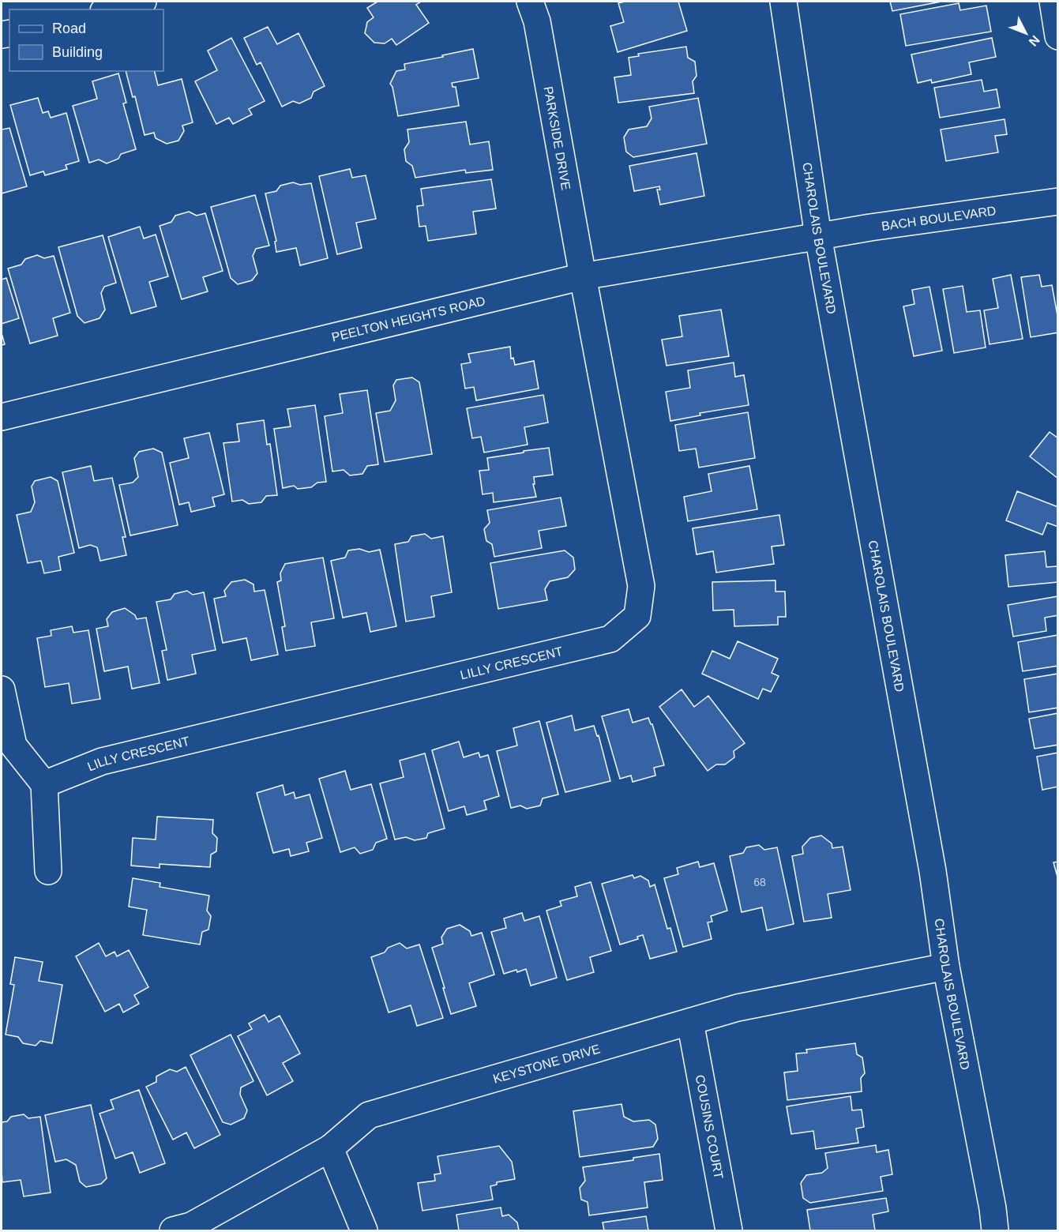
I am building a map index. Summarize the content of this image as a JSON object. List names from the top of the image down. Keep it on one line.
{"streets":{"street":["PARKSIDE DRIVE","BACH BOULEVARD","CHAROLAIS BOULEVARD","PEELTON HEIGHTS ROAD","LILLY CRESCENT","KEYSTONE DRIVE","COUSINS COURT"]},"crossings":[["PARKSIDE DRIVE","PEELTON HEIGHTS ROAD"],["PARKSIDE DRIVE","LILLY CRESCENT"],["BACH BOULEVARD","CHAROLAIS BOULEVARD"],["BACH BOULEVARD","PEELTON HEIGHTS ROAD"],["CHAROLAIS BOULEVARD","PEELTON HEIGHTS ROAD"],["CHAROLAIS BOULEVARD","KEYSTONE DRIVE"],["PEELTON HEIGHTS ROAD","LILLY CRESCENT"],["KEYSTONE DRIVE","COUSINS COURT"]],"house_numbers":["68"],"legend":["Road","Building"],"north":"bottom right"}
